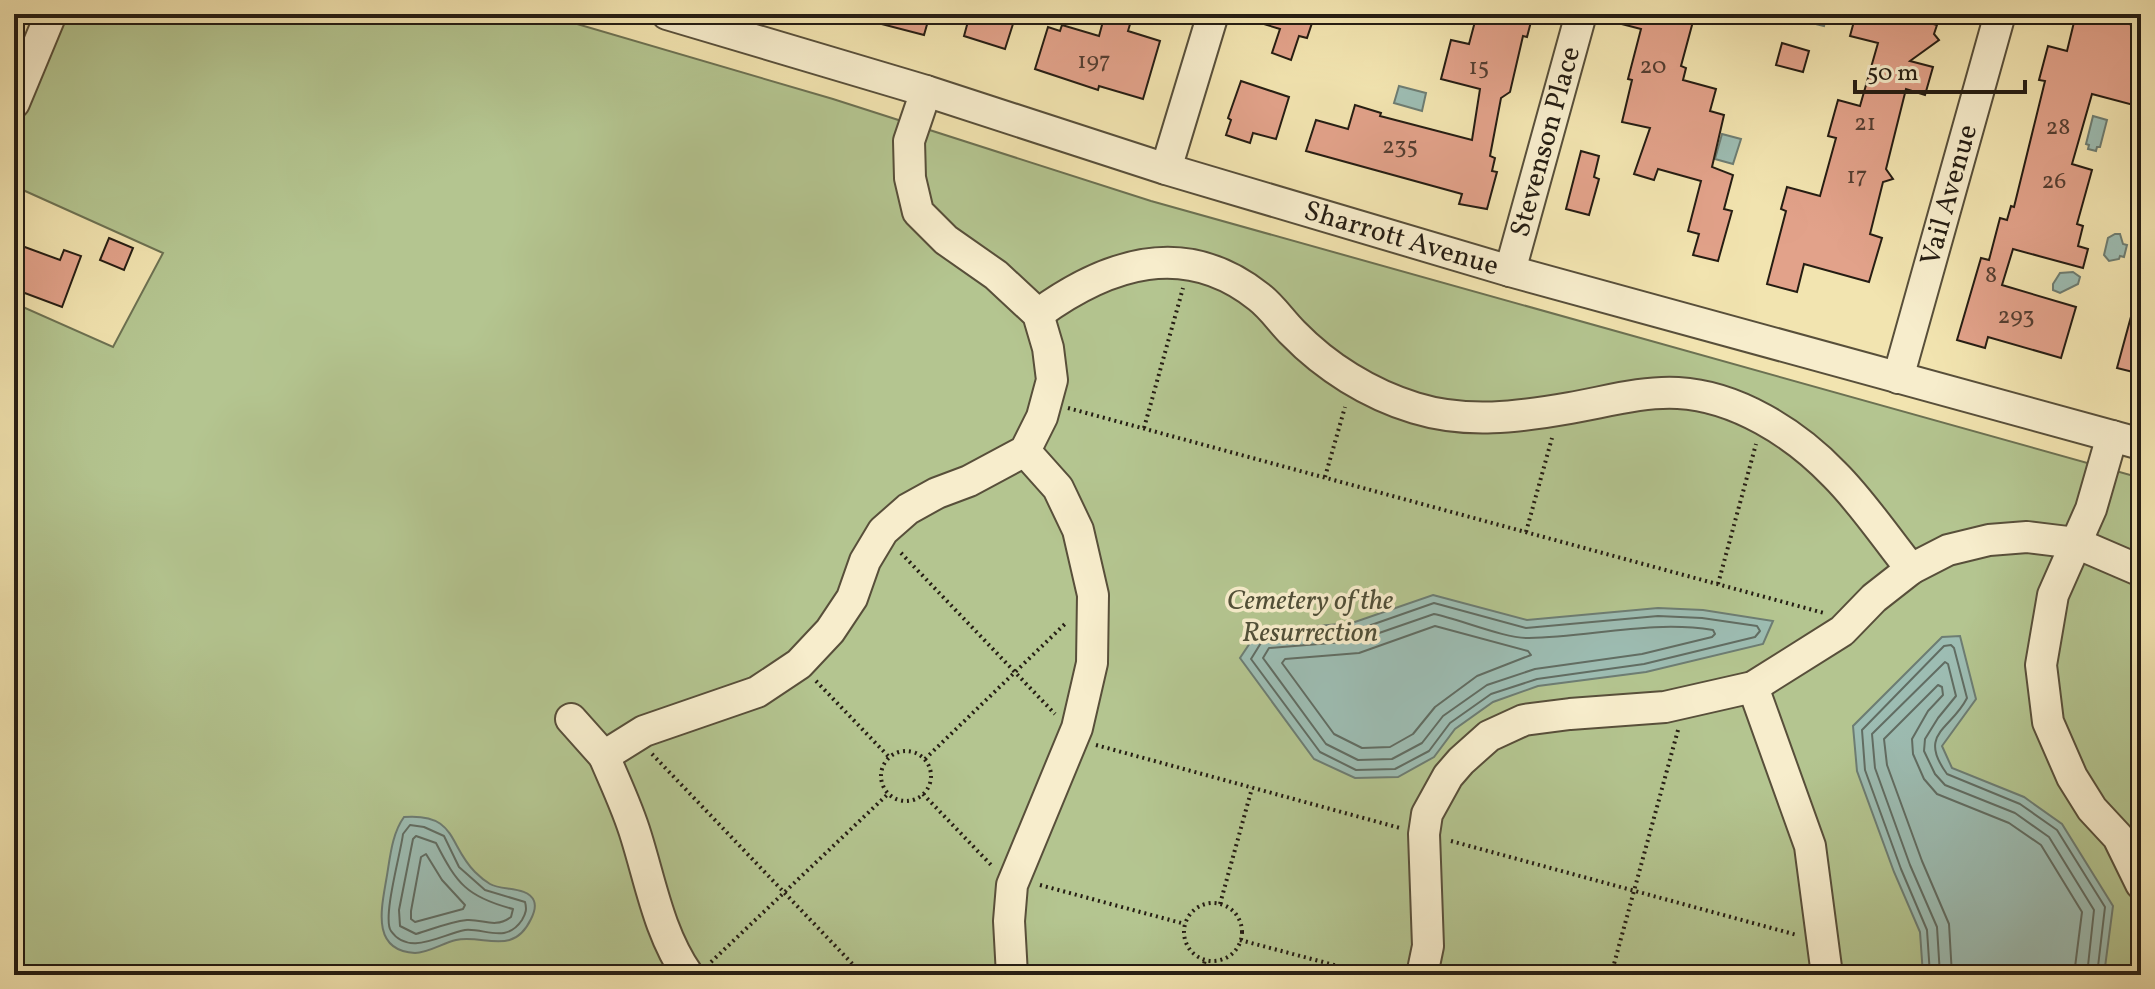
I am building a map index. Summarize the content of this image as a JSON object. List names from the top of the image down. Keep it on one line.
{"streets":{"street":["Stevenson Place","Vail Avenue","Sharrott Avenue"]},"crossings":[["Stevenson Place","Sharrott Avenue"],["Vail Avenue","Sharrott Avenue"]],"parks":["Cemetery of the Resurrection"],"house_numbers":["197","20","15","21","28","235","17","26","8","293"],"scale_bar":"50 m"}
